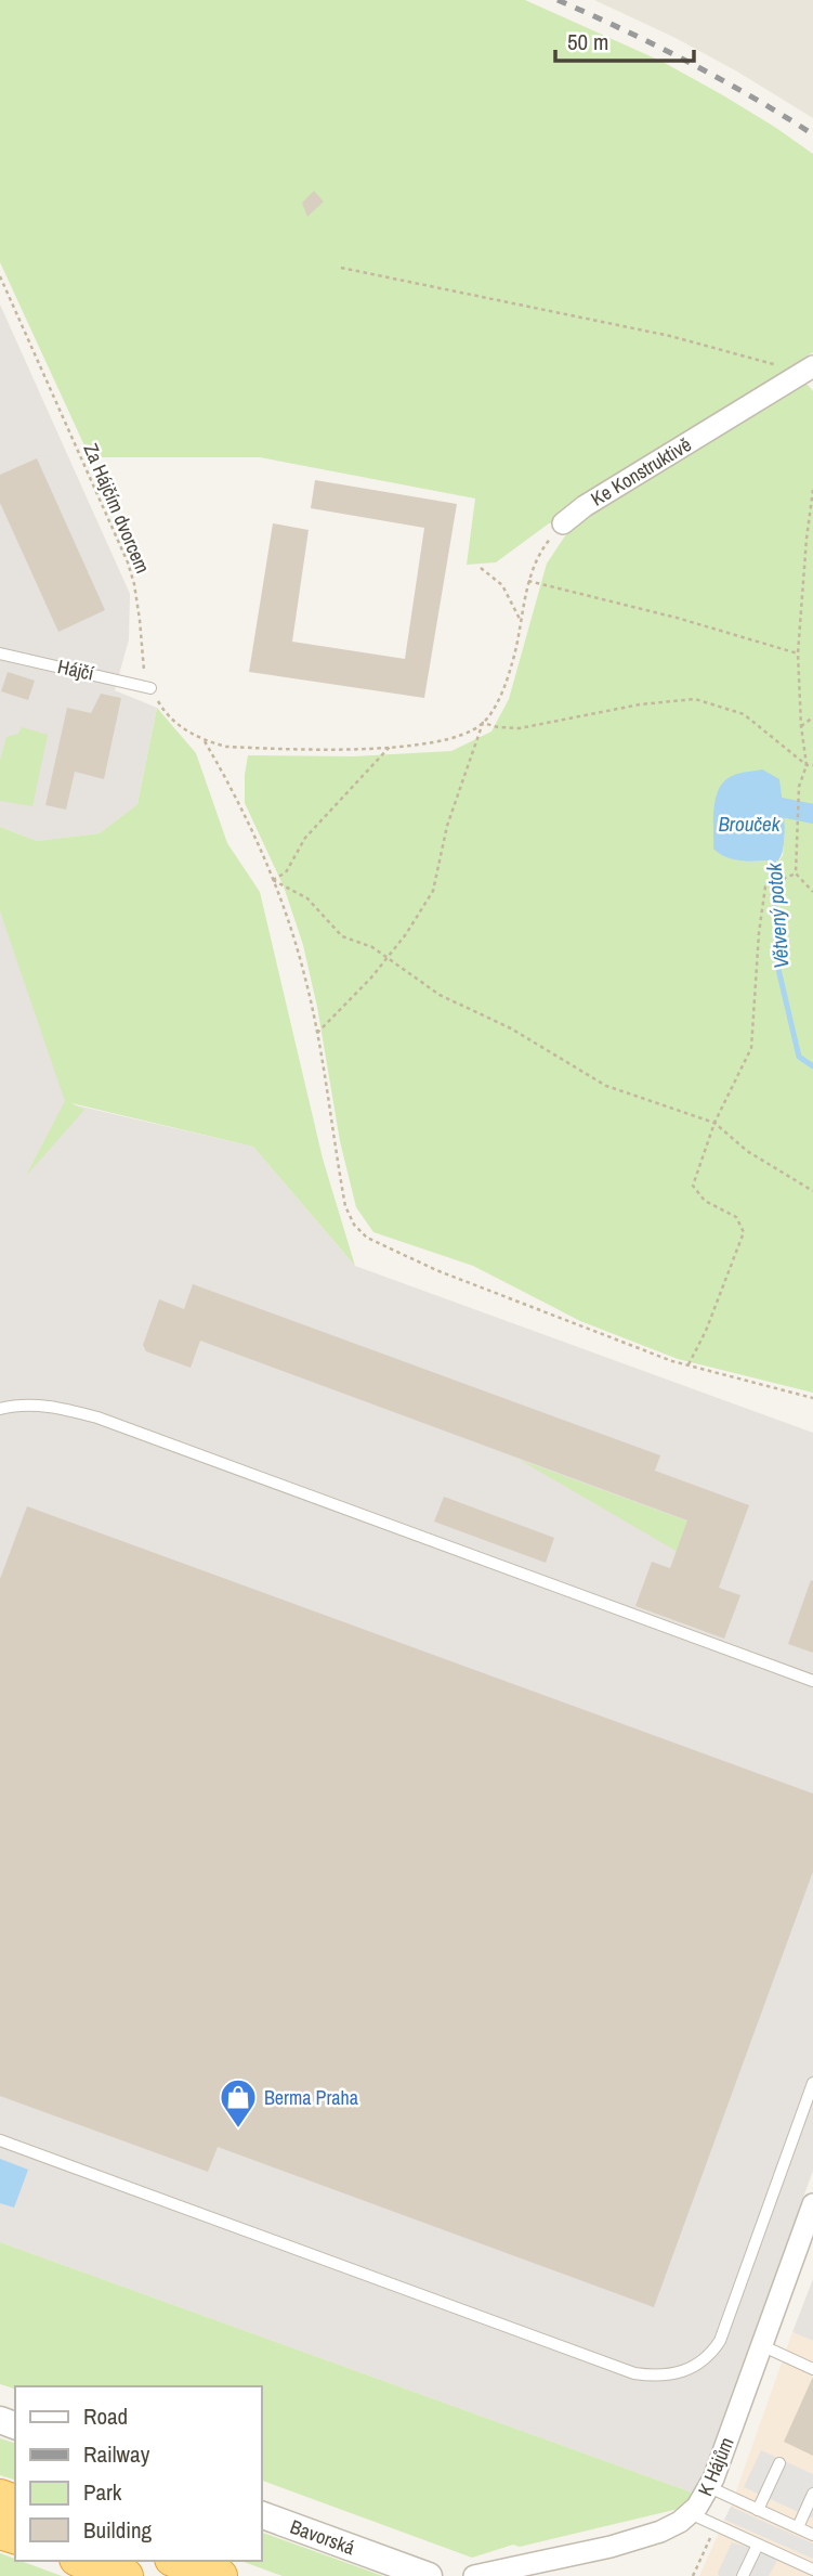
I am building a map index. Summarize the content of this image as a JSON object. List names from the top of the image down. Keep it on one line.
{"streets":{"street":["Ke Konstruktivě","K Hájům","Bavorská"],"lane":["Hájčí"],"path":["Za Hájčím dvorcem"]},"crossings":[["Za Hájčím dvorcem","Hájčí"]],"water":["Brouček","Větvený potok"],"places":{"shop":["Berma Praha"]},"legend":["Road","Railway","Park","Building"],"scale_bar":"50 m"}
